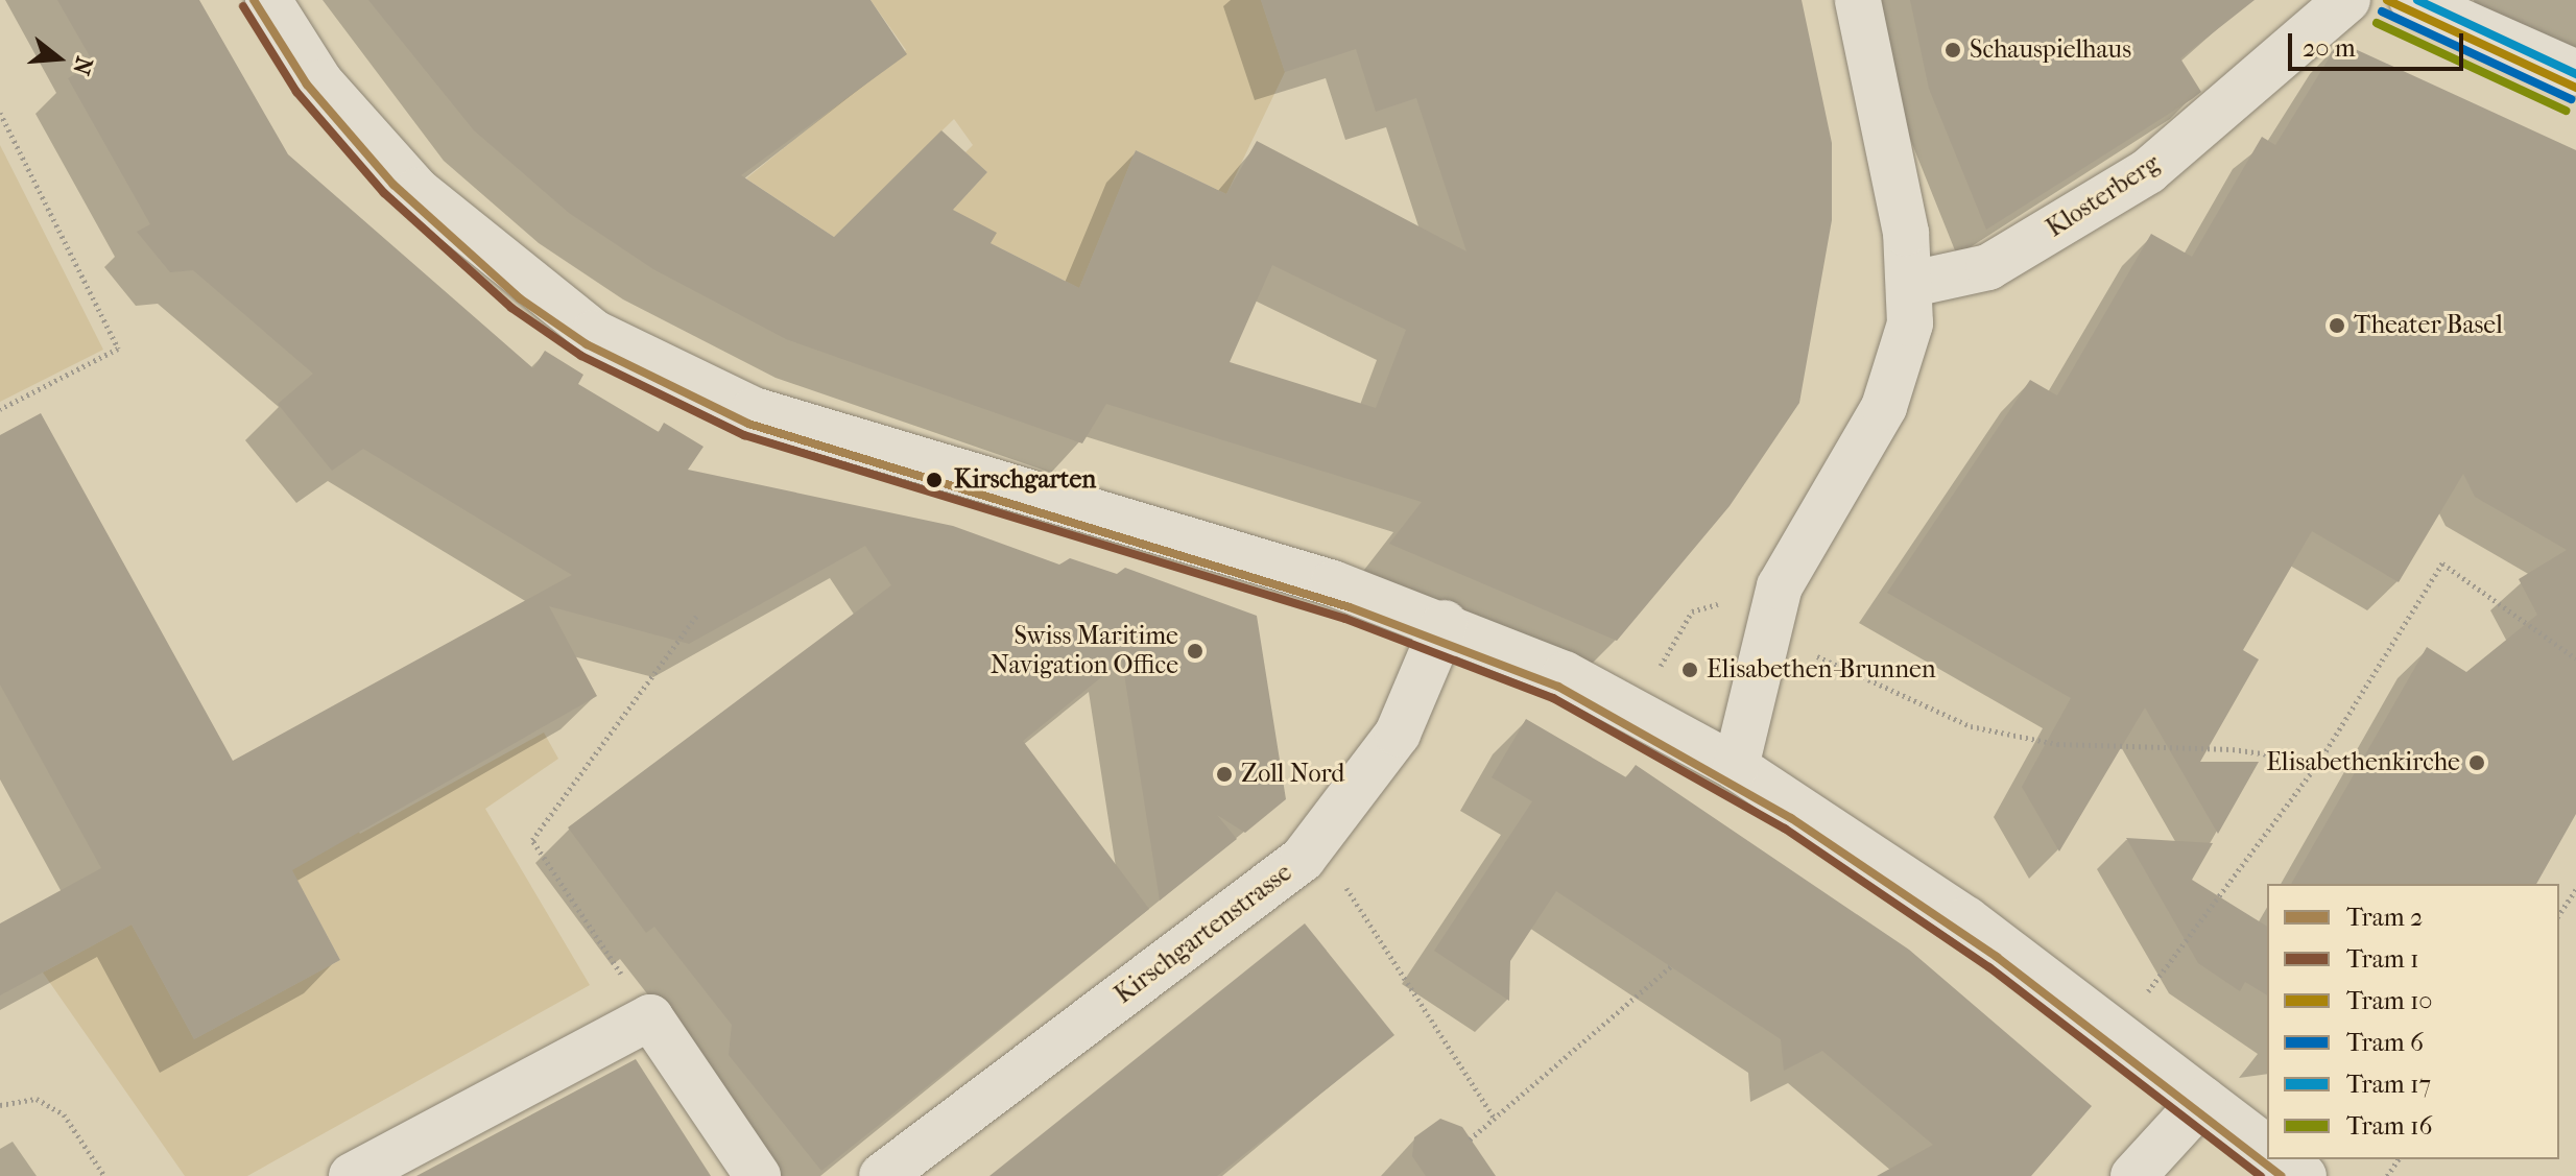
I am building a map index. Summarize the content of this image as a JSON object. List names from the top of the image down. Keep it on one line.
{"streets":{"street":["Klosterberg","Kirschgartenstrasse"]},"places":["Schauspielhaus","Theater Basel","Kirschgarten","Swiss Maritime Navigation Office","Elisabethen-Brunnen","Elisabethenkirche","Zoll Nord"],"lines":["tram line 2","tram line 10","tram line 17","tram line 1","tram line 6","tram line 16"],"legend":["Tram 2","Tram 1","Tram 10","Tram 6","Tram 17","Tram 16"],"scale_bar":"20 m","north":"right"}
